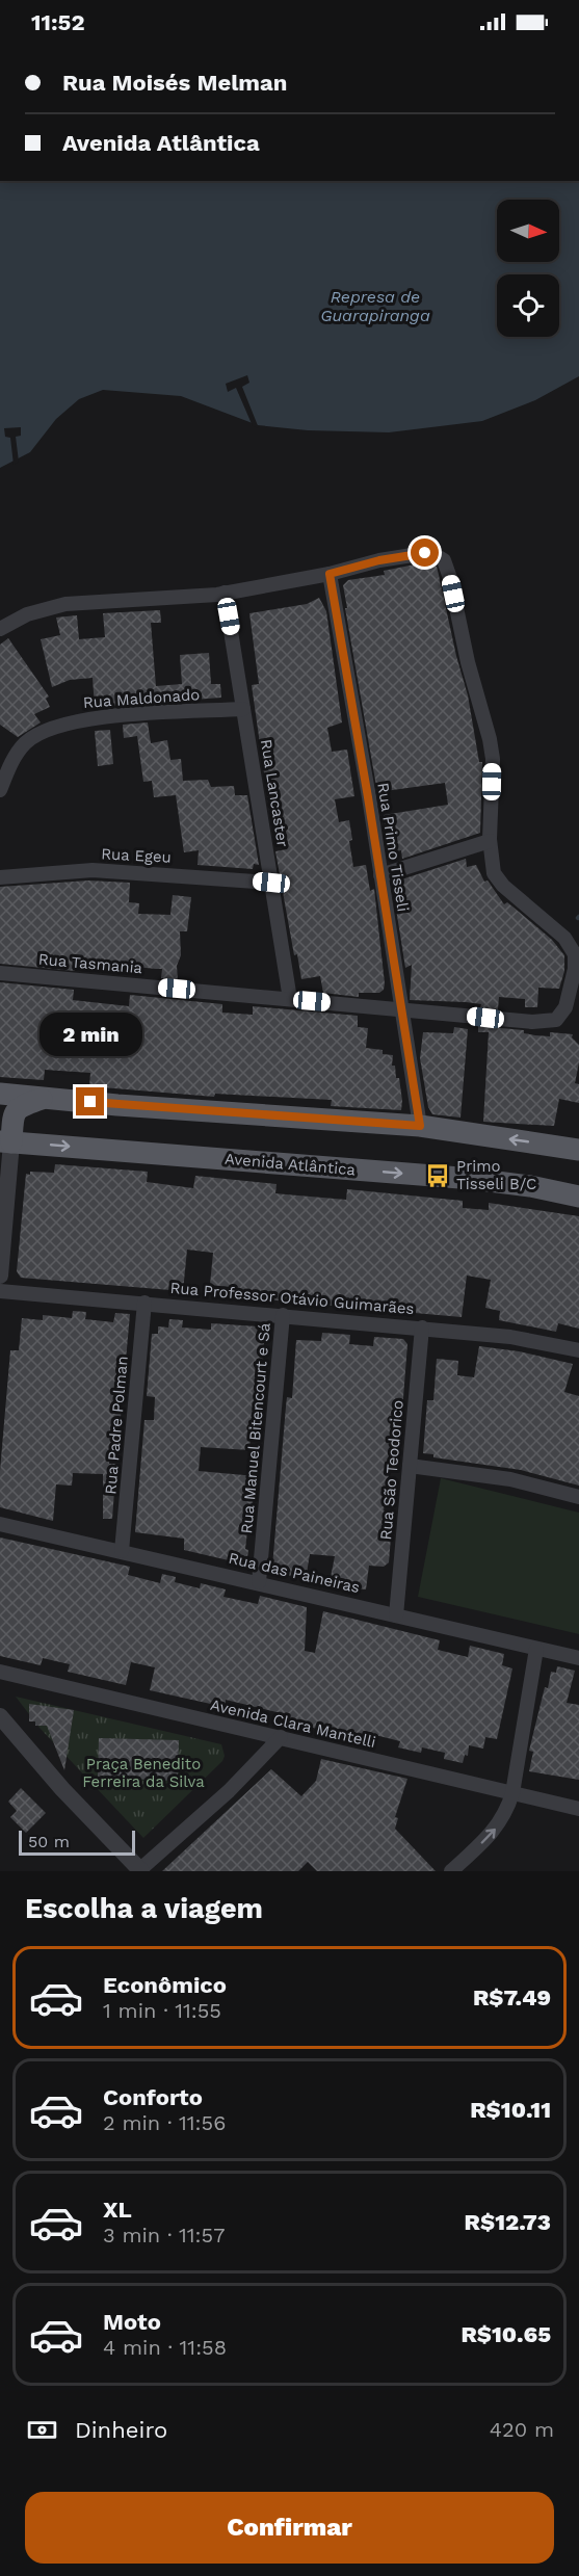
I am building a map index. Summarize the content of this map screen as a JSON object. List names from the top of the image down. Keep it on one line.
{"streets":{"main road":["Avenida Atlântica"],"street":["Rua Maldonado","Rua Lancaster","Rua Primo Tisseli","Rua Egeu","Rua Tasmania","Rua Professor Otávio Guimarães","Rua Padre Polman","Rua Manuel Bitencourt e Sá","Rua São Teodorico","Rua das Paineiras","Avenida Clara Mantelli"]},"crossings":[["Rua Maldonado","Rua Lancaster"],["Rua Lancaster","Rua Egeu"],["Rua Lancaster","Rua Tasmania"],["Rua Primo Tisseli","Rua Tasmania"],["Rua Professor Otávio Guimarães","Rua Padre Polman"],["Rua Professor Otávio Guimarães","Rua Manuel Bitencourt e Sá"],["Rua Professor Otávio Guimarães","Rua São Teodorico"],["Rua Padre Polman","Rua das Paineiras"],["Rua Manuel Bitencourt e Sá","Rua das Paineiras"],["Rua São Teodorico","Rua das Paineiras"]],"water":["Represa de Guarapiranga"],"parks":["Praça Benedito Ferreira da Silva"],"places":{"bus stop":["Primo Tisseli B/C"]},"scale_bar":"50 m","north":"right","page":{"status":"11:52","banner":["Rua Moisés Melman","Avenida Atlântica"],"bubble":"2 min","scale":"50 m","heading":"Escolha a viagem","list":[{"name":"Econômico","note":"1 min · 11:55","value":"R$7.49"},{"name":"Conforto","note":"2 min · 11:56","value":"R$10.11"},{"name":"XL","note":"3 min · 11:57","value":"R$12.73"},{"name":"Moto","note":"4 min · 11:58","value":"R$10.65"}],"pay":["Dinheiro","420 m"],"buttons":"Confirmar"}}
